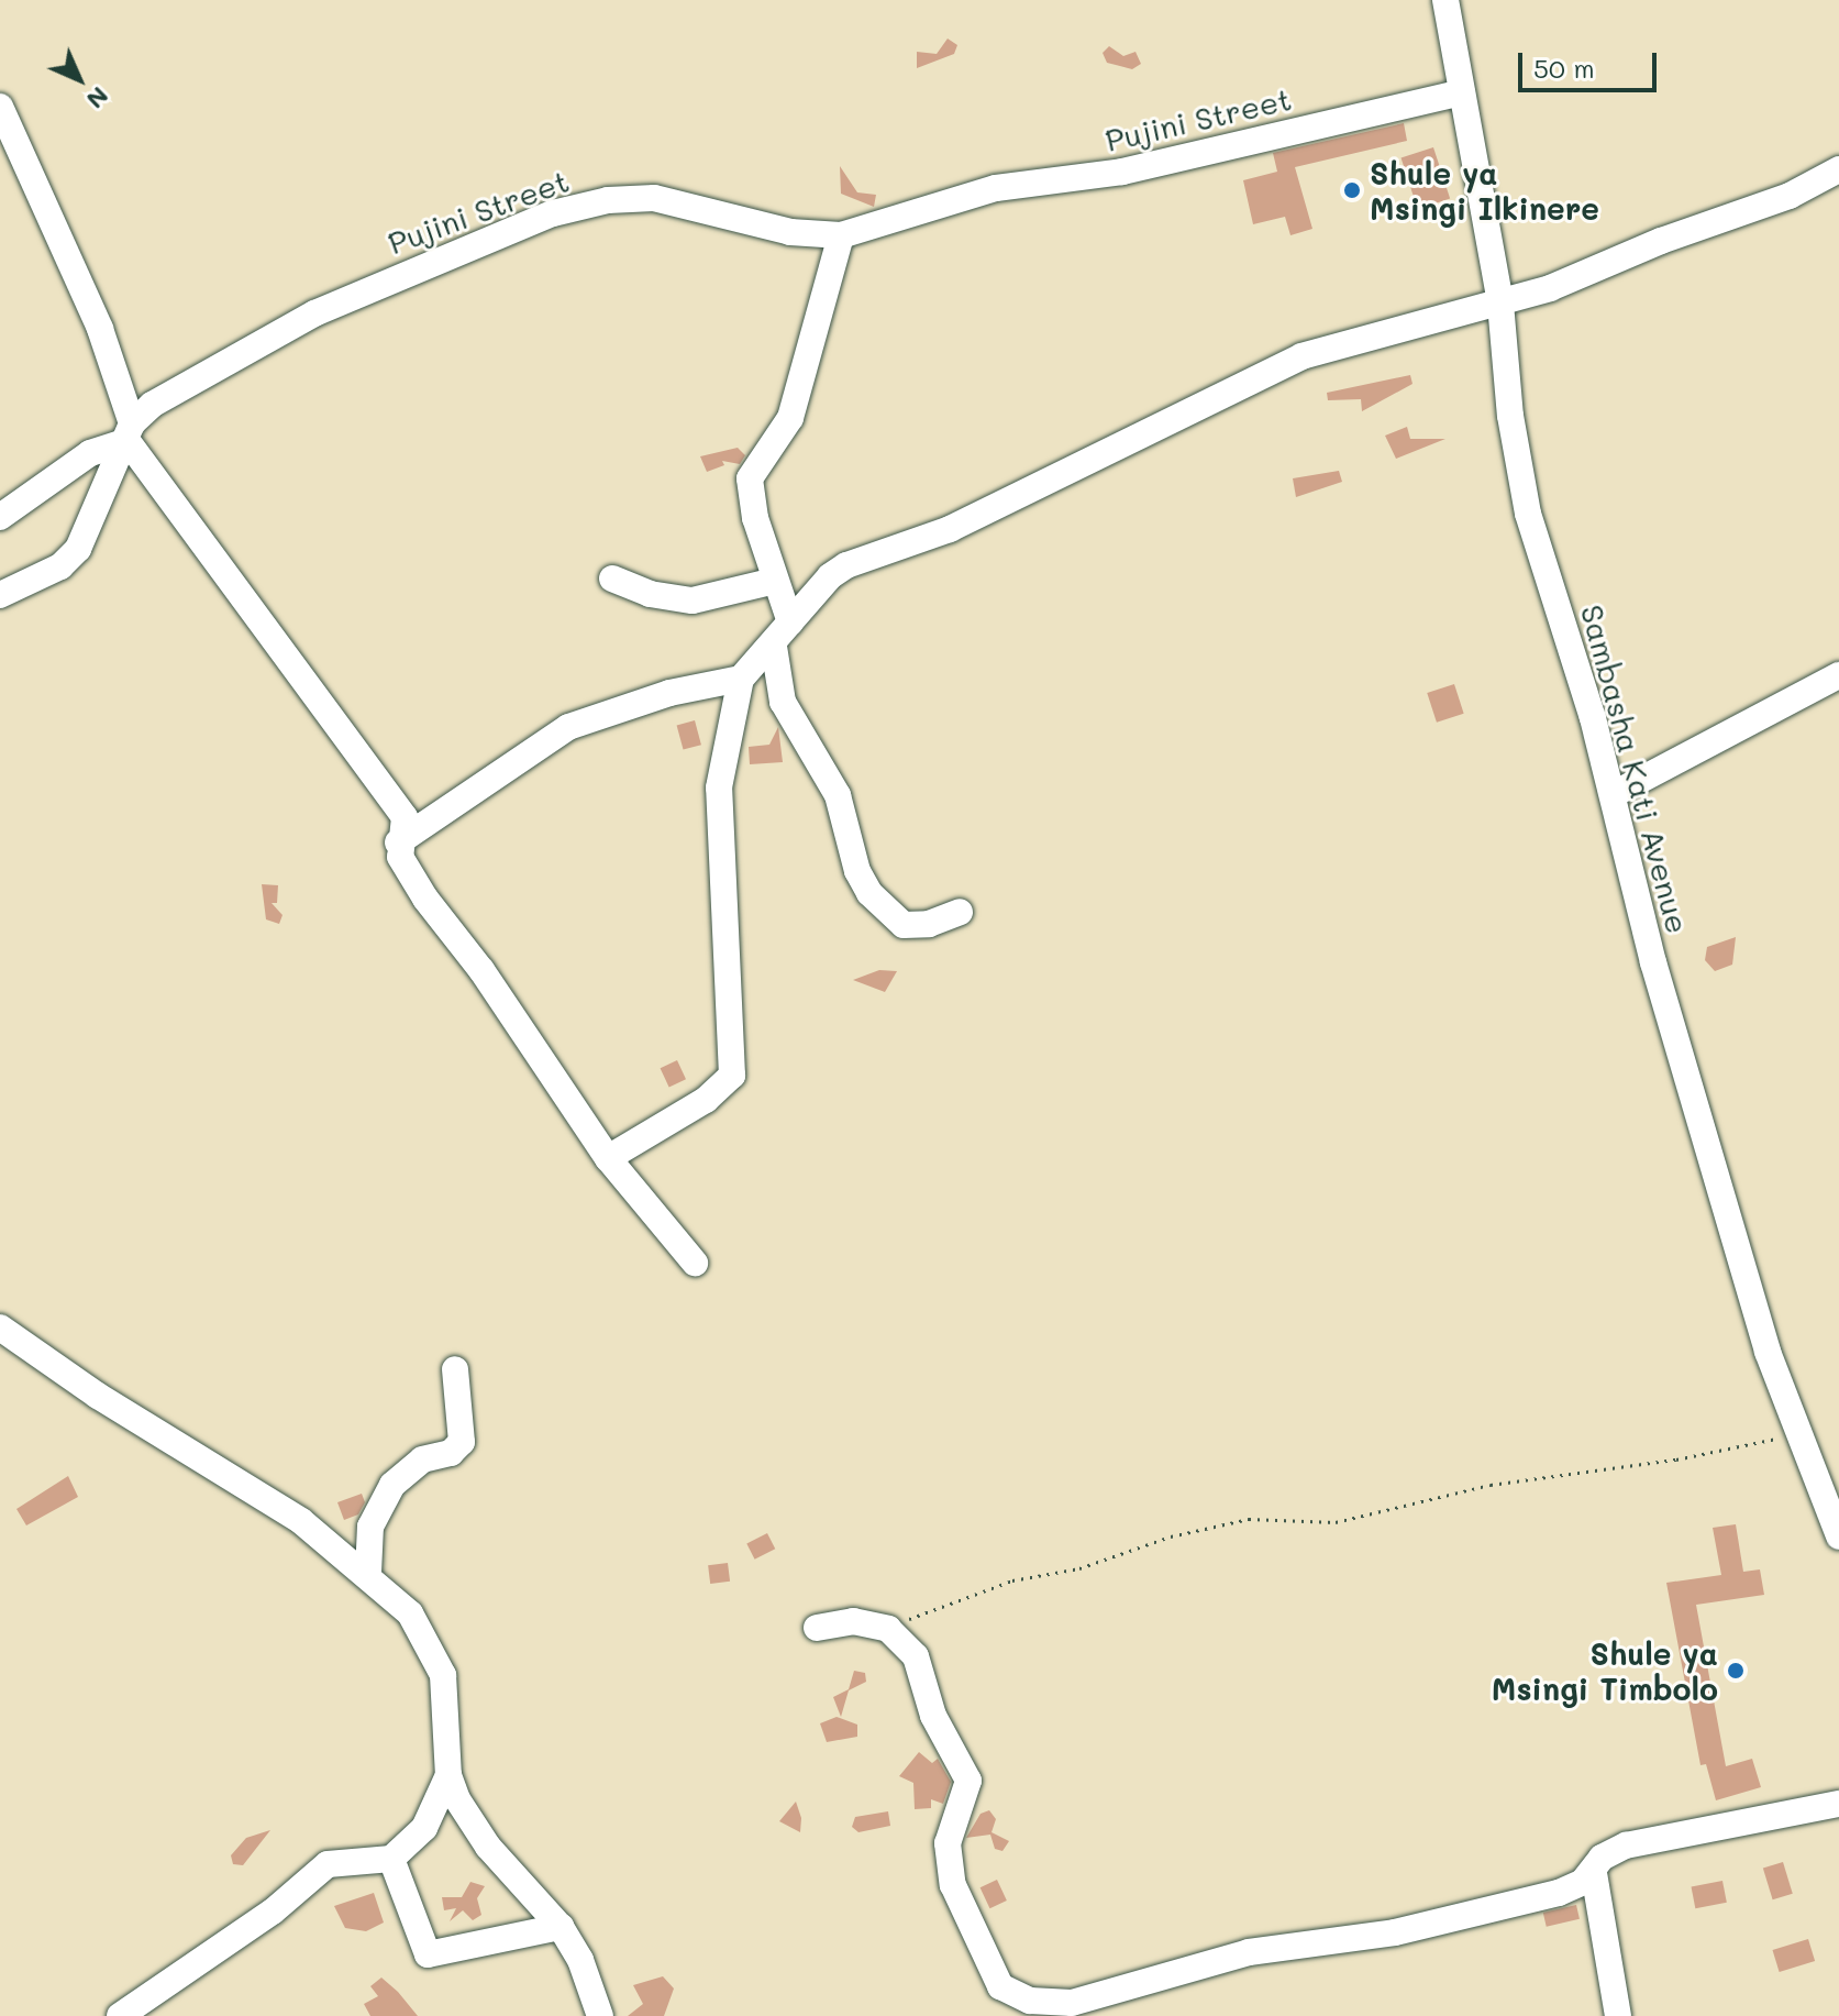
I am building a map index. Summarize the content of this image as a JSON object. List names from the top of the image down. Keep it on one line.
{"streets":{"street":["Pujini Street","Sambasha Kati Avenue"]},"crossings":[["Pujini Street","Sambasha Kati Avenue"]],"places":["Shule ya Msingi Ilkinere","Shule ya Msingi Timbolo"],"scale_bar":"50 m","north":"bottom right"}
